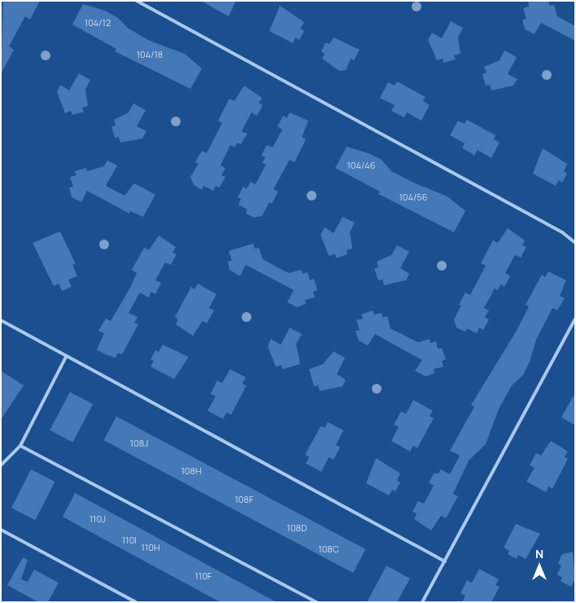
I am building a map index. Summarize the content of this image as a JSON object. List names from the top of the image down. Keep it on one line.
{"house_numbers":["104/12","104/18","104/46","104/56","108J","108H","108F","110J","108D","110I","110H","108C","110F"],"north":"top"}
